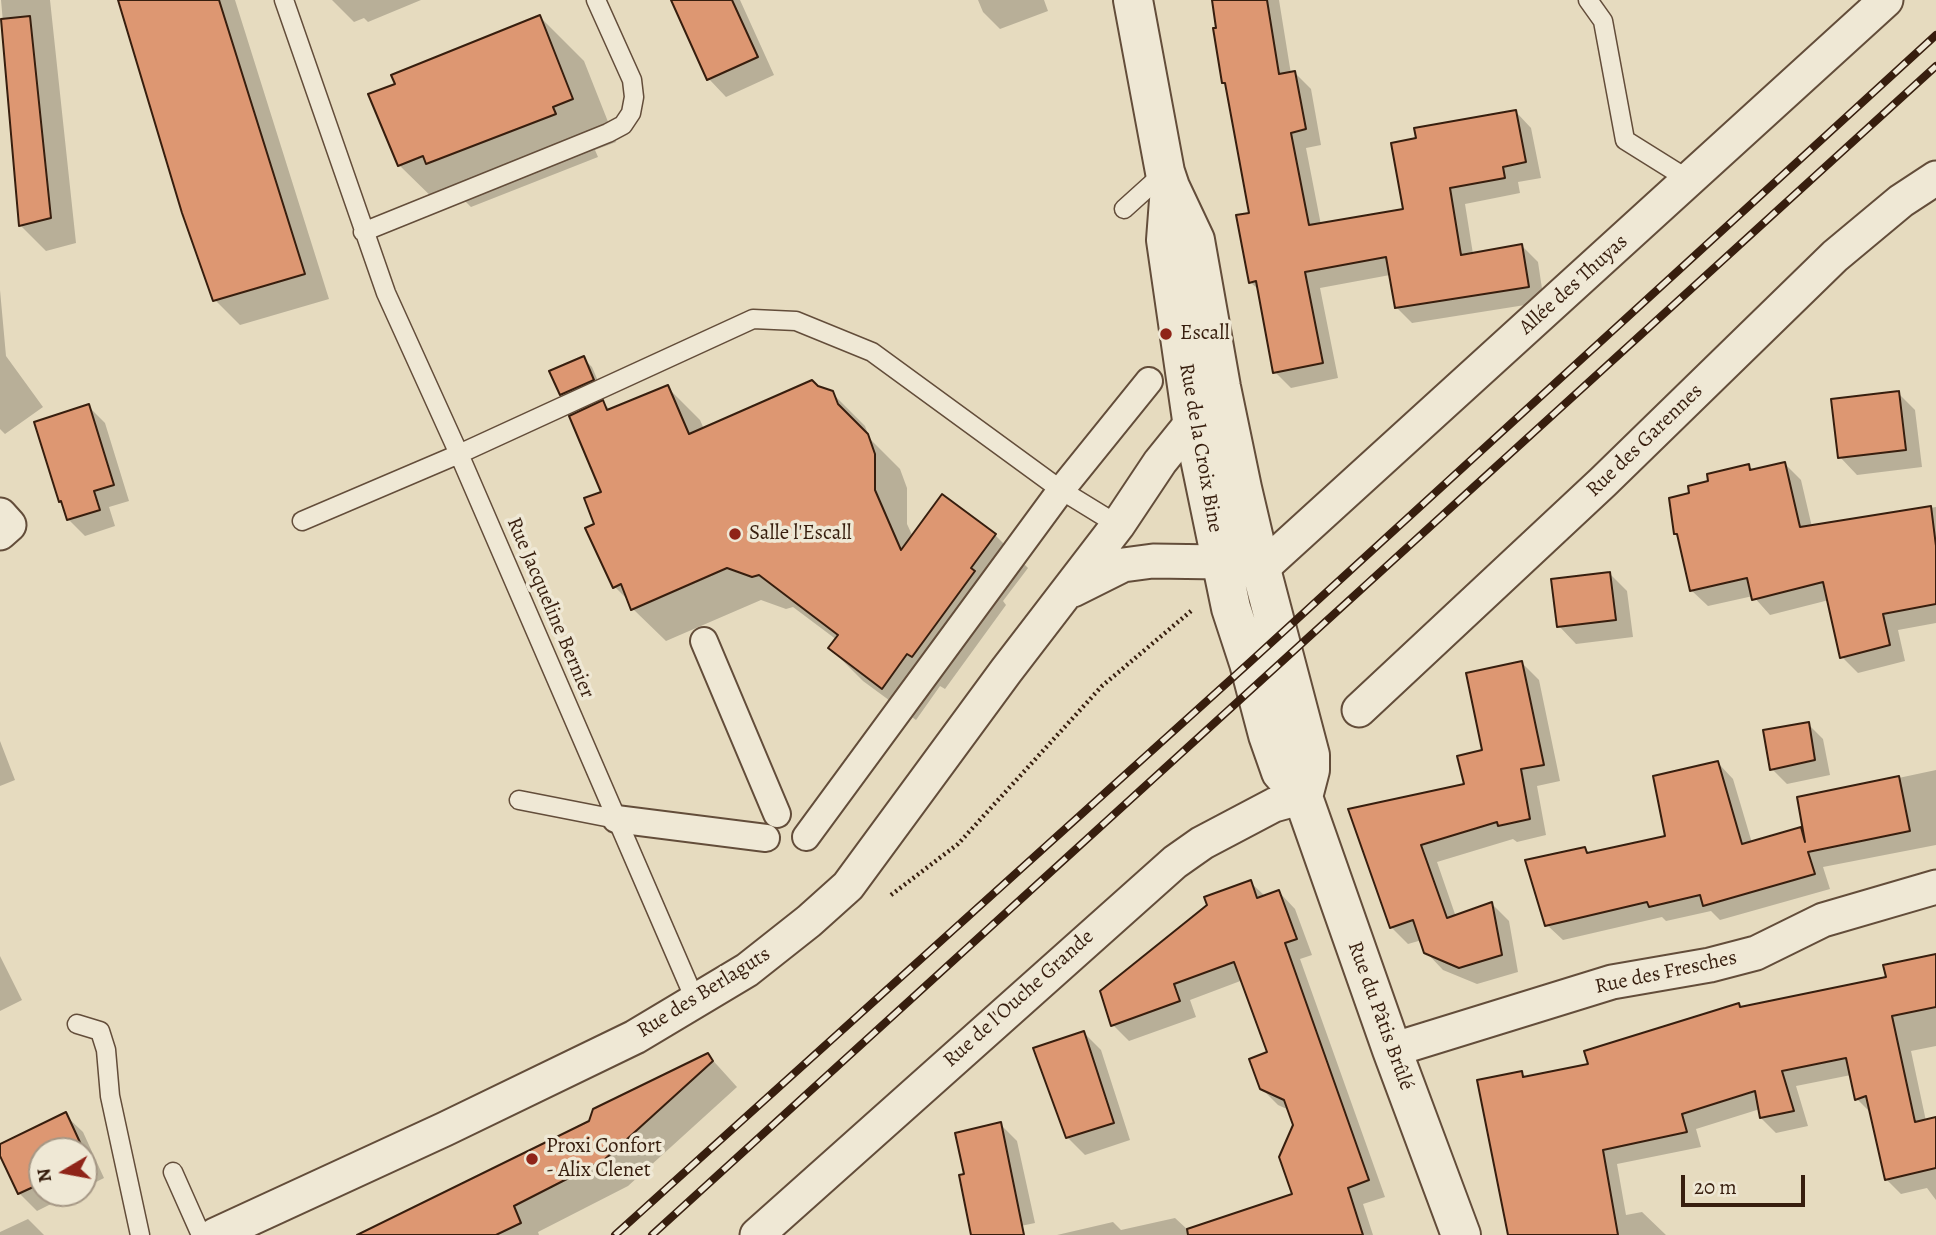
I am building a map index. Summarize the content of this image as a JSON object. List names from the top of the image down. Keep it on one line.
{"streets":{"street":["Allée des Thuyas","Rue des Garennes","Rue de la Croix Bine","Rue des Fresches","Rue des Berlaguts","Rue de l'Ouche Grande","Rue du Pâtis Brûlé"],"lane":["Rue Jacqueline Bernier"]},"crossings":[["Allée des Thuyas","Rue de la Croix Bine"],["Rue de la Croix Bine","Rue des Berlaguts"],["Rue de la Croix Bine","Rue du Pâtis Brûlé"],["Rue Jacqueline Bernier","Rue des Berlaguts"],["Rue des Fresches","Rue du Pâtis Brûlé"],["Rue de l'Ouche Grande","Rue du Pâtis Brûlé"]],"places":["Escall","Salle l'Escall","Proxi Confort - Alix Clenet"],"scale_bar":"20 m","north":"left"}
